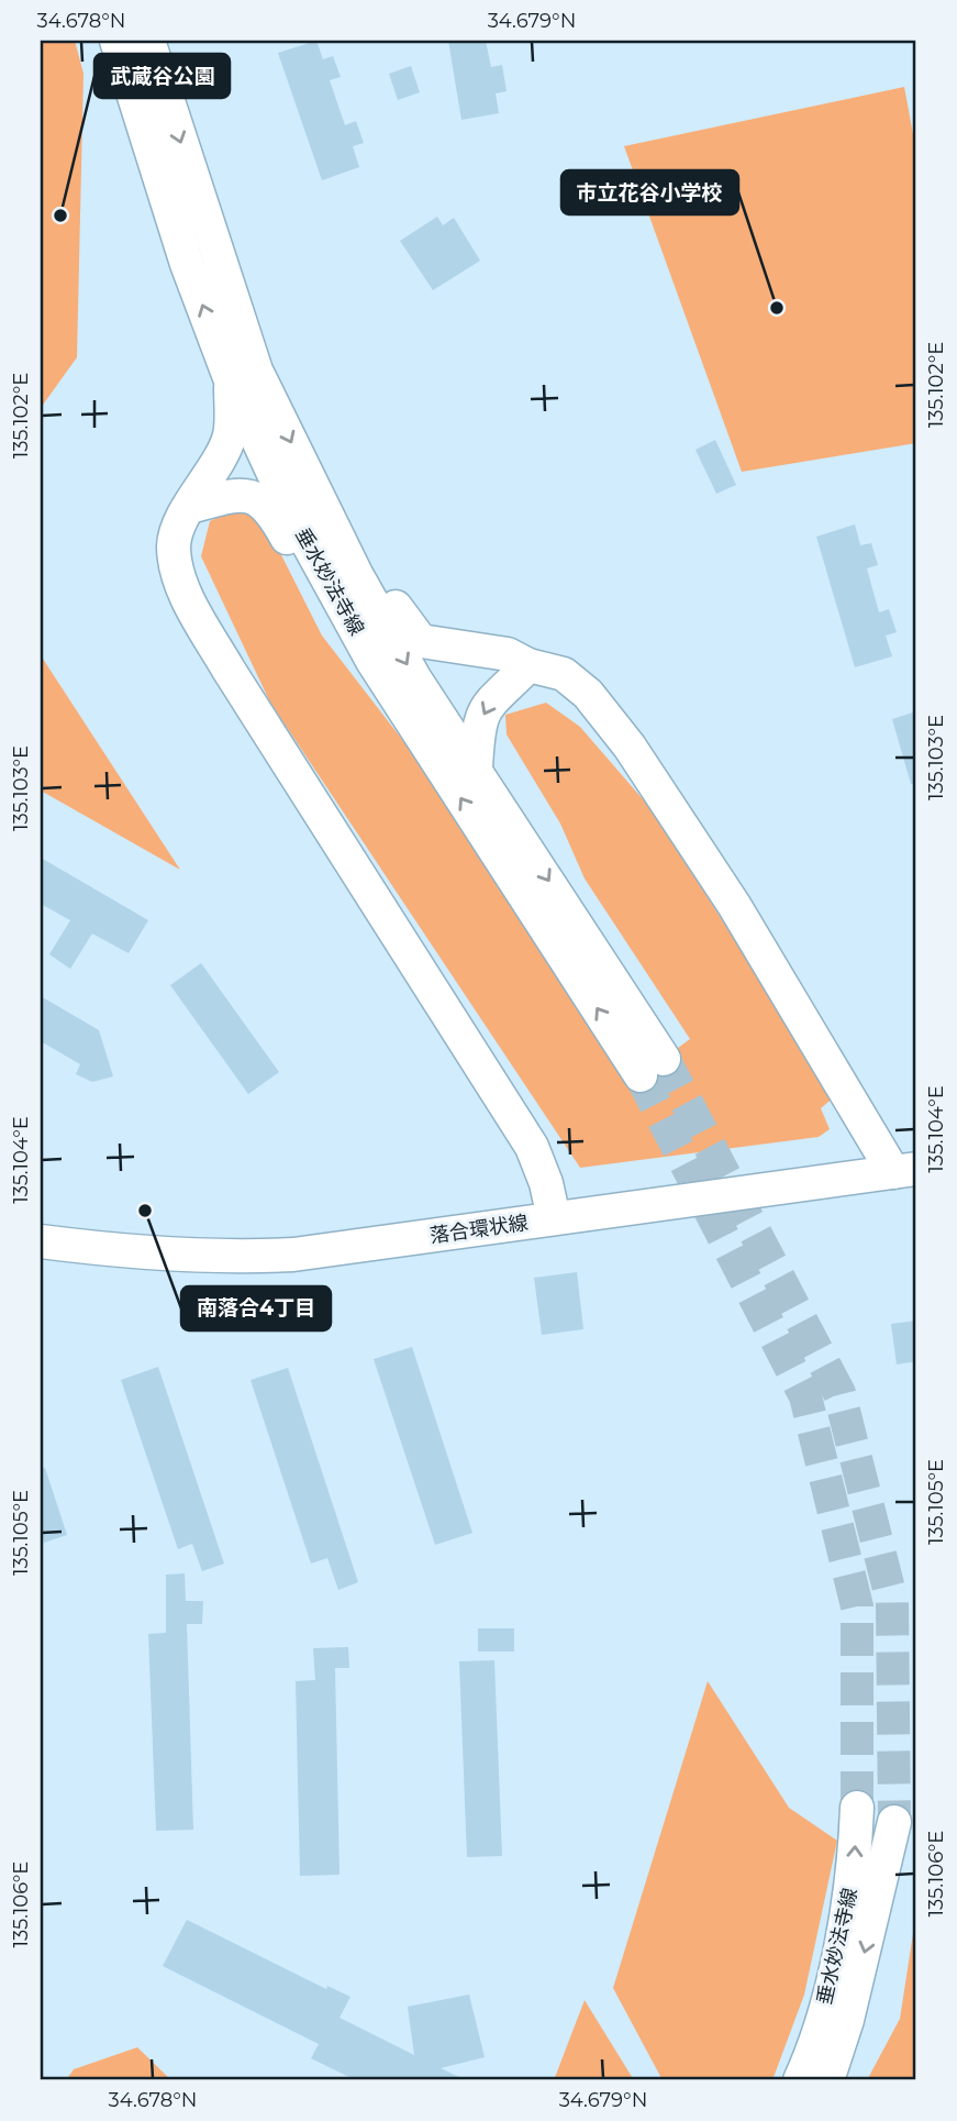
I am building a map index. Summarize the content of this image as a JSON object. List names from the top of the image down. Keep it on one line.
{"streets":{"street":["垂水妙法寺線","落合環状線"]},"places":["武蔵谷公園","市立花谷小学校","南落合4丁目"],"coordinates":["34.678°N","34.679°N","135.102°E","135.103°E","135.104°E","135.105°E","135.106°E"]}
